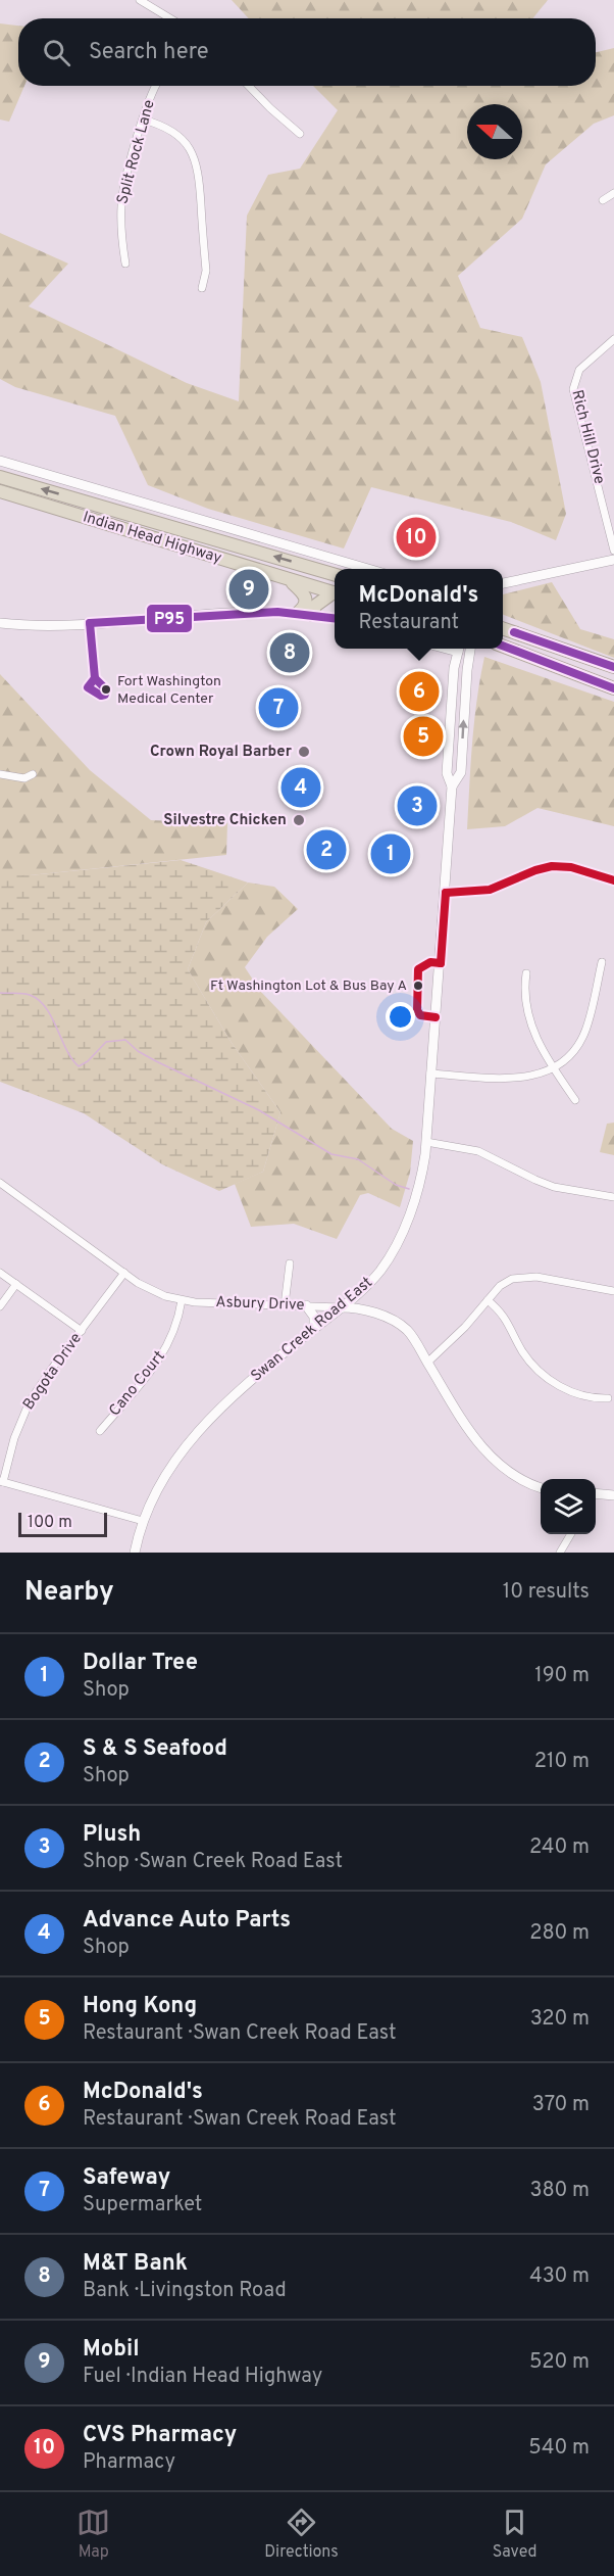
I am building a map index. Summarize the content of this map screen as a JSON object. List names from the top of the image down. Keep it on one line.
{"streets":{"highway":["Indian Head Highway"],"main road":["Asbury Drive","Swan Creek Road East"],"street":["Split Rock Lane","Rich Hill Drive","Bogota Drive","Cano Court"]},"crossings":[["Asbury Drive","Swan Creek Road East"],["Asbury Drive","Bogota Drive"],["Asbury Drive","Cano Court"]],"places":["Fort Washington Medical Center","Crown Royal Barber","Silvestre Chicken","Ft Washington Lot & Bus Bay A"],"lines":["transit line P95"],"scale_bar":"100 m","north":"left","page":{"search":"Search here","pins":["10","9","8","6","7","5","4","3","2","1"],"popup":["McDonald's","Restaurant"],"scale":"100 m","heading":["Nearby","10 results"],"list":[{"mark":"1","name":"Dollar Tree","note":"Shop","value":"190 m"},{"mark":"2","name":"S & S Seafood","note":"Shop","value":"210 m"},{"mark":"3","name":"Plush","note":"Shop · Swan Creek Road East","value":"240 m"},{"mark":"4","name":"Advance Auto Parts","note":"Shop","value":"280 m"},{"mark":"5","name":"Hong Kong","note":"Restaurant · Swan Creek Road East","value":"320 m"},{"mark":"6","name":"McDonald's","note":"Restaurant · Swan Creek Road East","value":"370 m"},{"mark":"7","name":"Safeway","note":"Supermarket","value":"380 m"},{"mark":"8","name":"M&T Bank","note":"Bank · Livingston Road","value":"430 m"},{"mark":"9","name":"Mobil","note":"Fuel · Indian Head Highway","value":"520 m"},{"mark":"10","name":"CVS Pharmacy","note":"Pharmacy","value":"540 m"}],"nav":["Map","Directions","Saved"]}}
